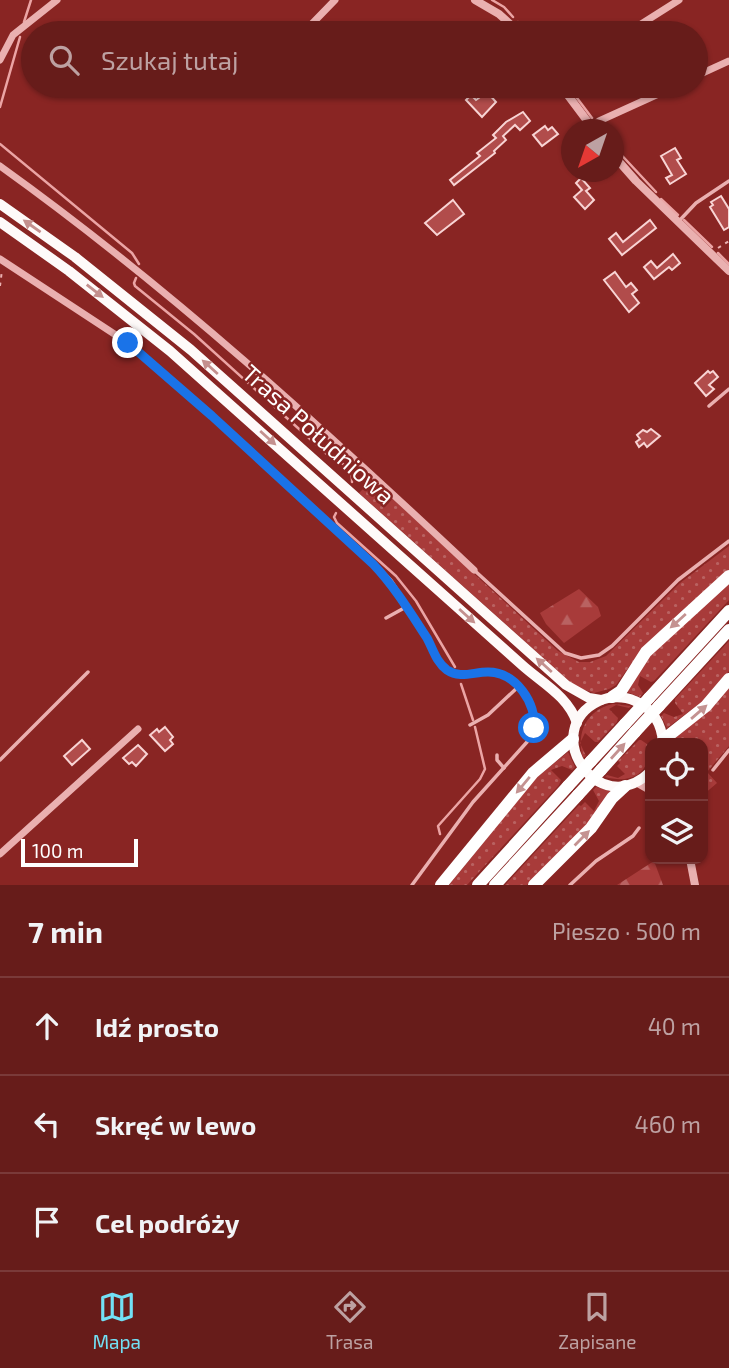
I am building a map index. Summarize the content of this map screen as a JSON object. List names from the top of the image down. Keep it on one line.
{"streets":{"highway":["Trasa Południowa"]},"scale_bar":"100 m","north":"bottom left","page":{"search":"Szukaj tutaj","scale":"100 m","heading":["7 min","Pieszo · 500 m"],"list":[["Idź prosto","40 m"],["Skręć w lewo","460 m"],"Cel podróży"],"nav":["Mapa","Trasa","Zapisane"]}}
